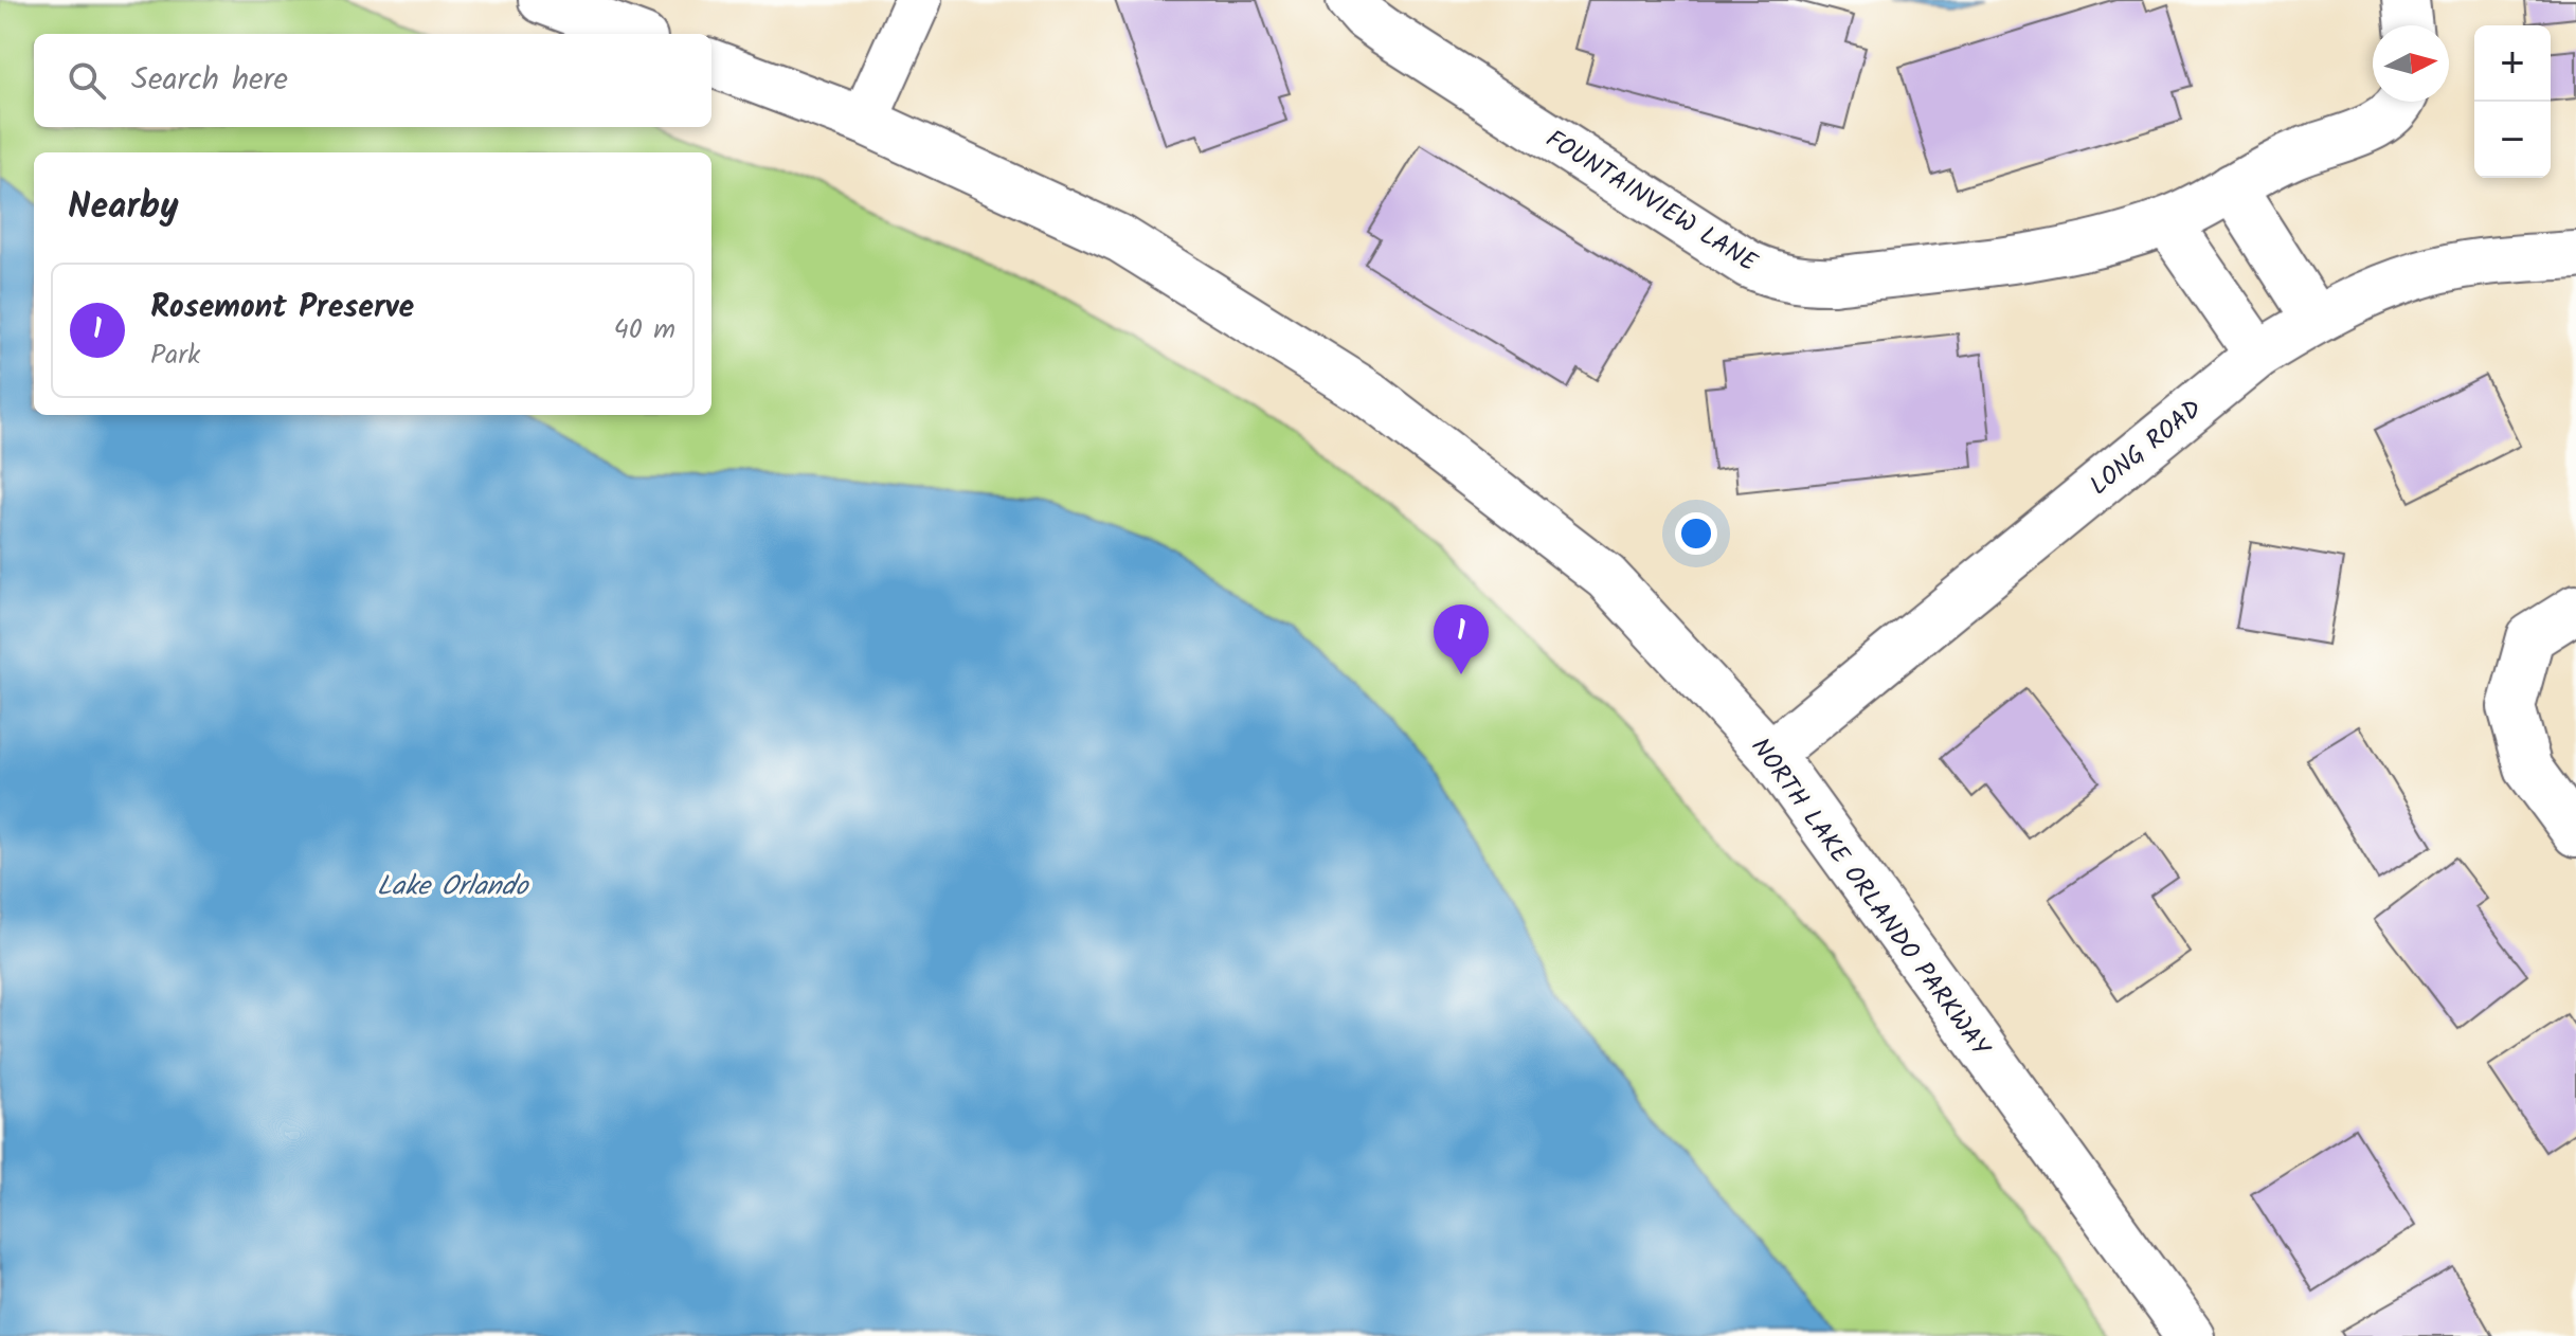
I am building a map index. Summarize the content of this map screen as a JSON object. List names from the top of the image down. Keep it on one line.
{"streets":{"street":["FOUNTAINVIEW LANE","LONG ROAD","NORTH LAKE ORLANDO PARKWAY"]},"crossings":[["LONG ROAD","NORTH LAKE ORLANDO PARKWAY"]],"water":["Lake Orlando"],"north":"right","page":{"map_buttons":["+","−"],"search":"Search here","heading":"Nearby","list":[{"mark":"1","name":"Rosemont Preserve","note":"Park","value":"40 m"}],"pins":"1"}}
